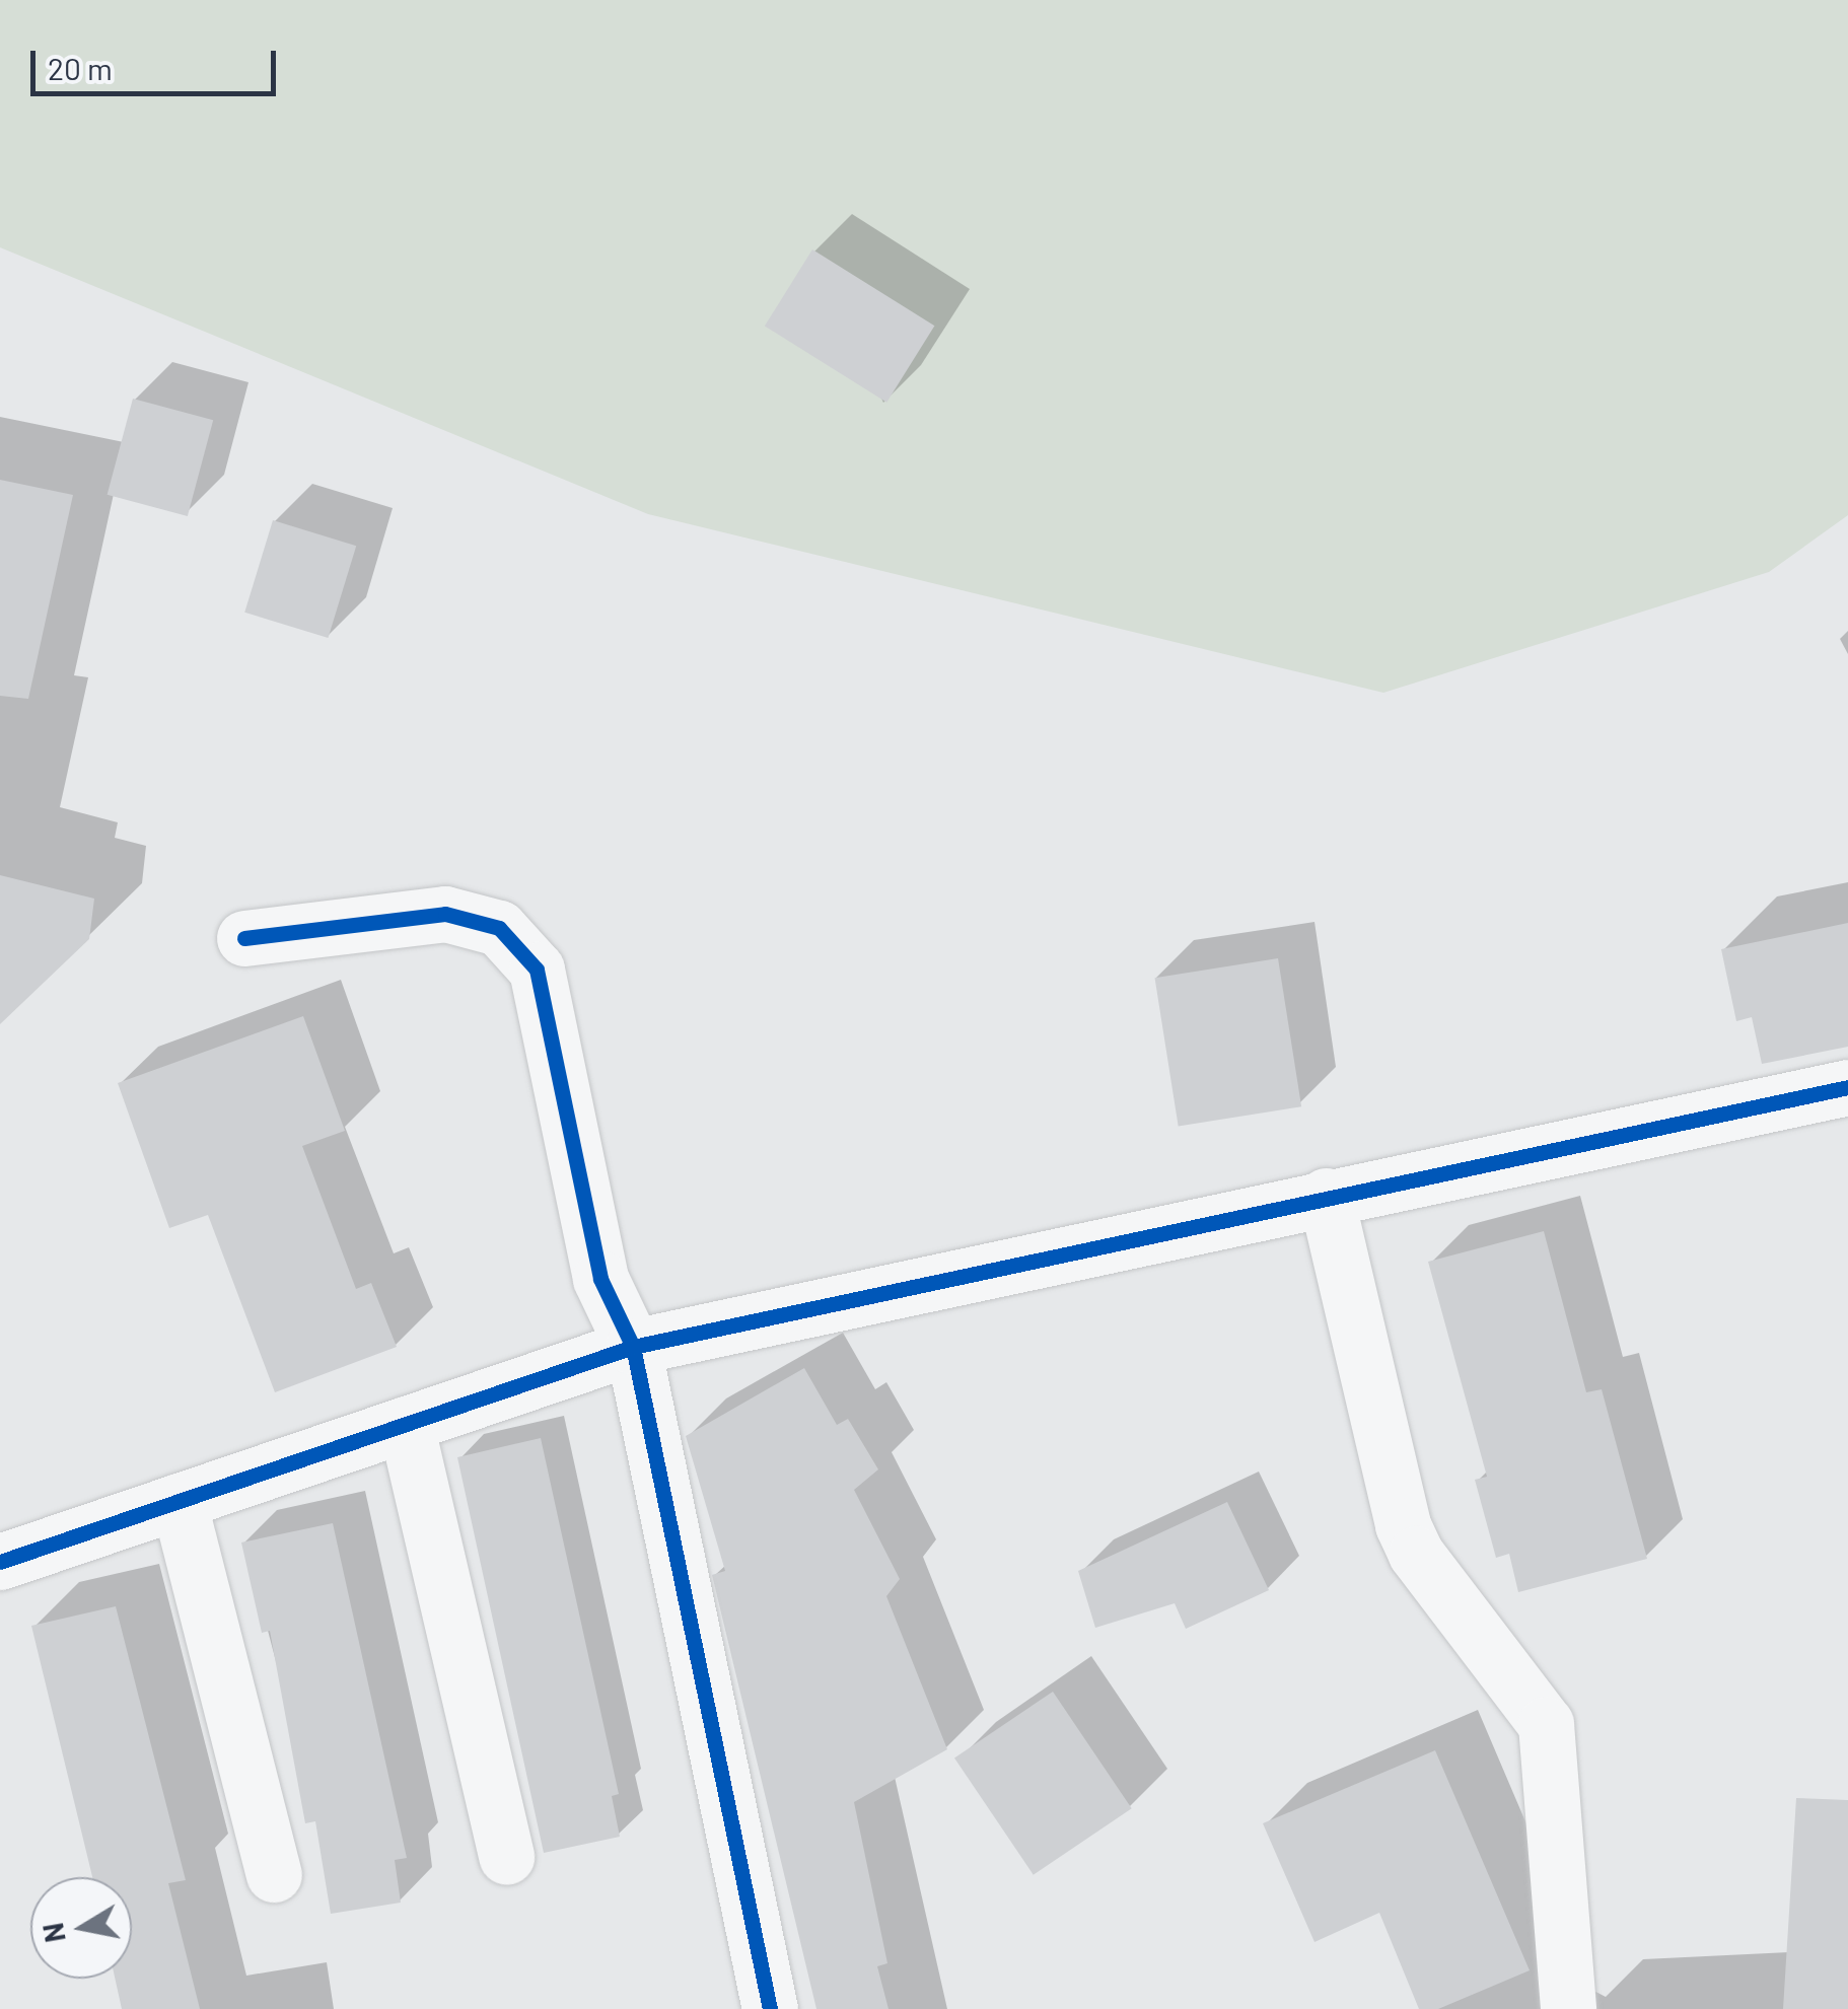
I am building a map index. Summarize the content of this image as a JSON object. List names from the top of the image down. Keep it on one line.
{"scale_bar":"20 m","north":"left"}
